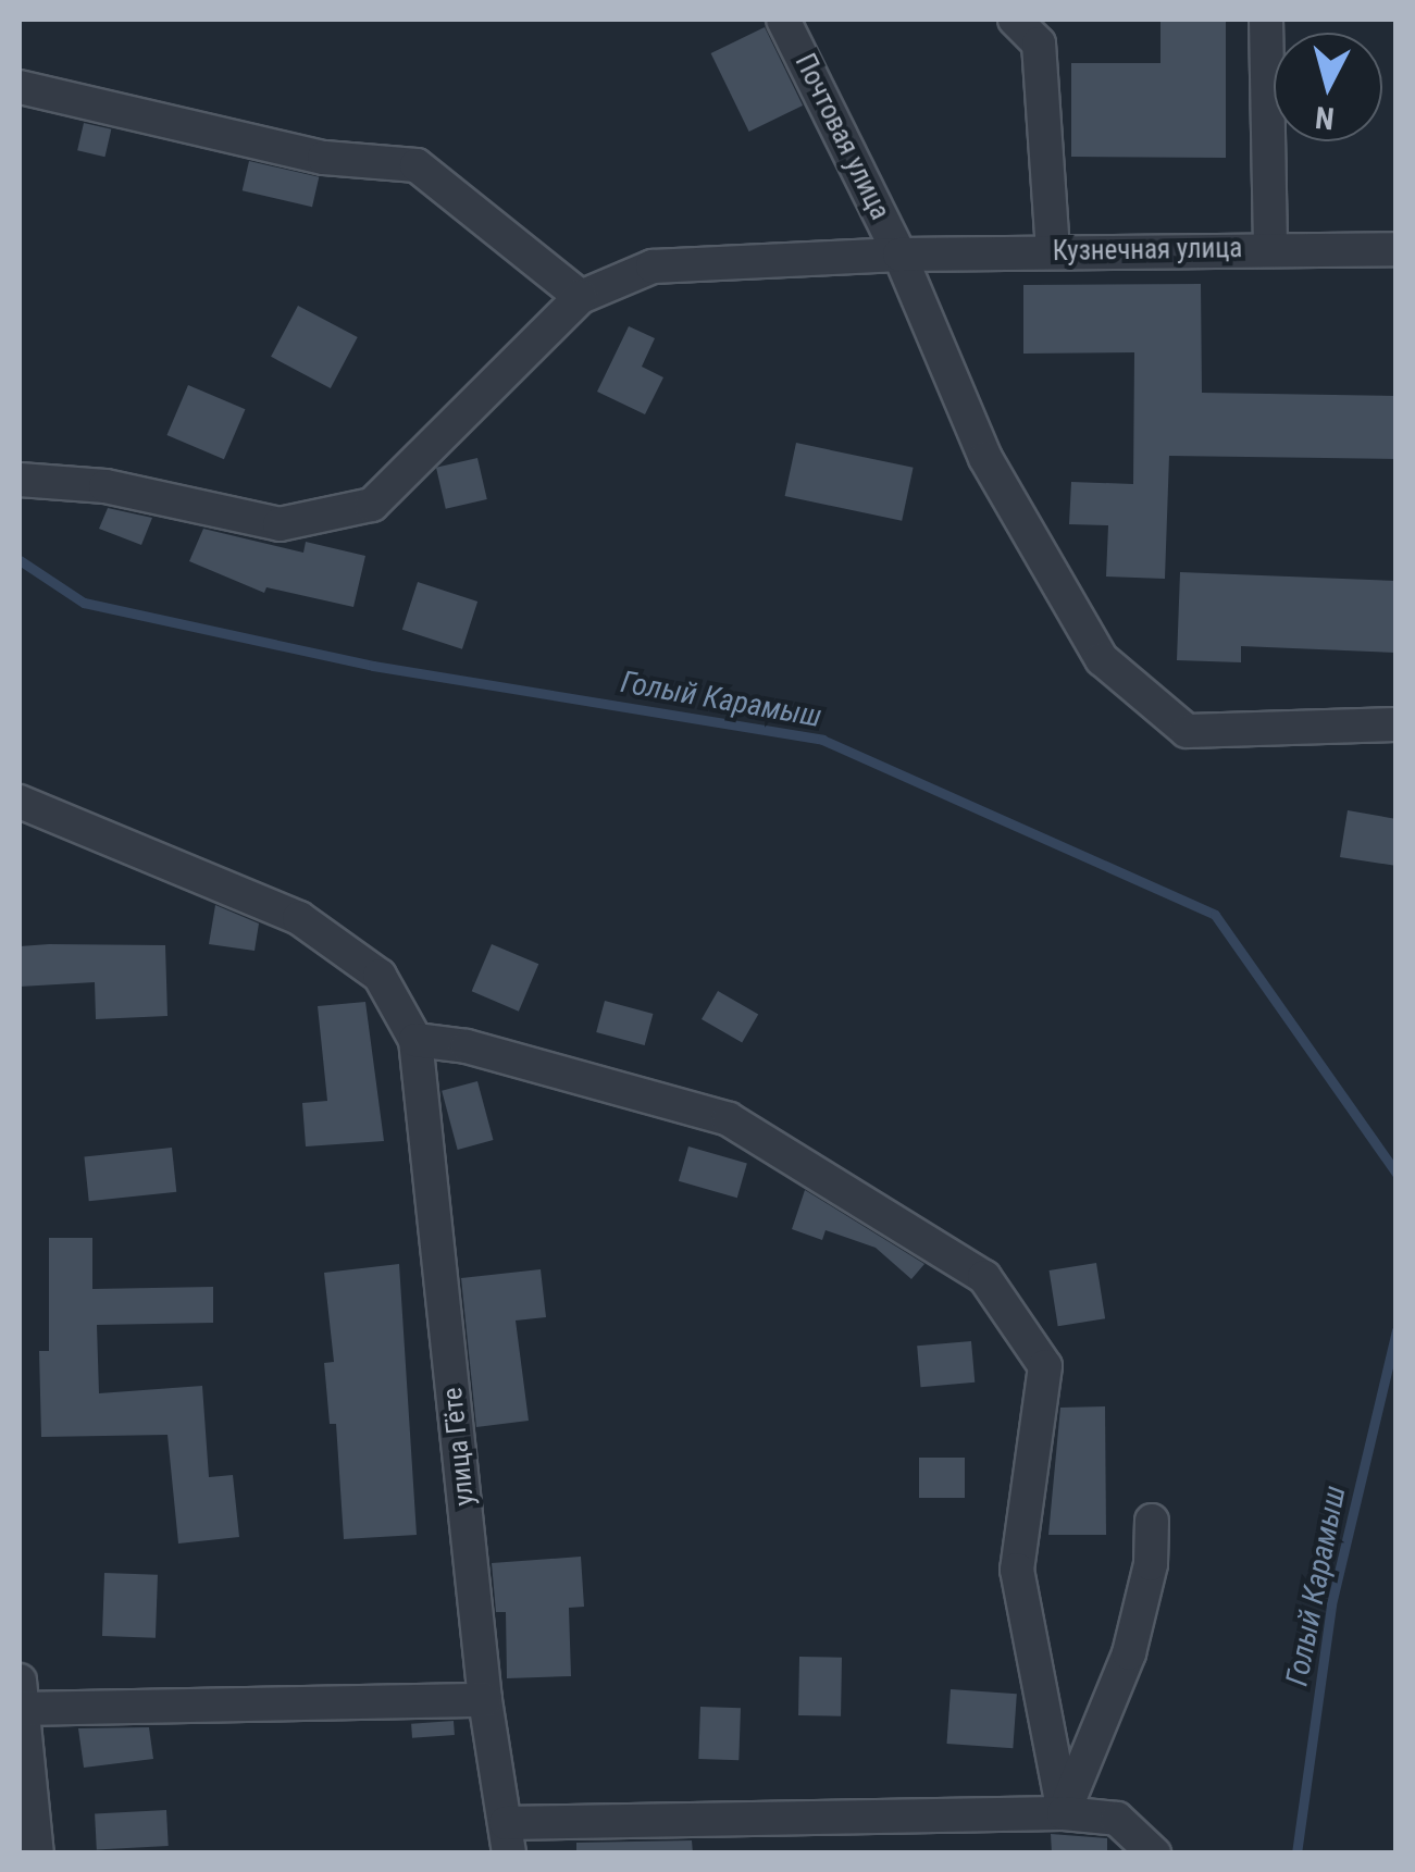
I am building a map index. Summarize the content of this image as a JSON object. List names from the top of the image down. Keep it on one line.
{"streets":{"street":["Почтовая улица","Кузнечная улица","улица Гёте"]},"crossings":[["Почтовая улица","Кузнечная улица"]],"water":["Голый Карамыш"],"north":"bottom"}
